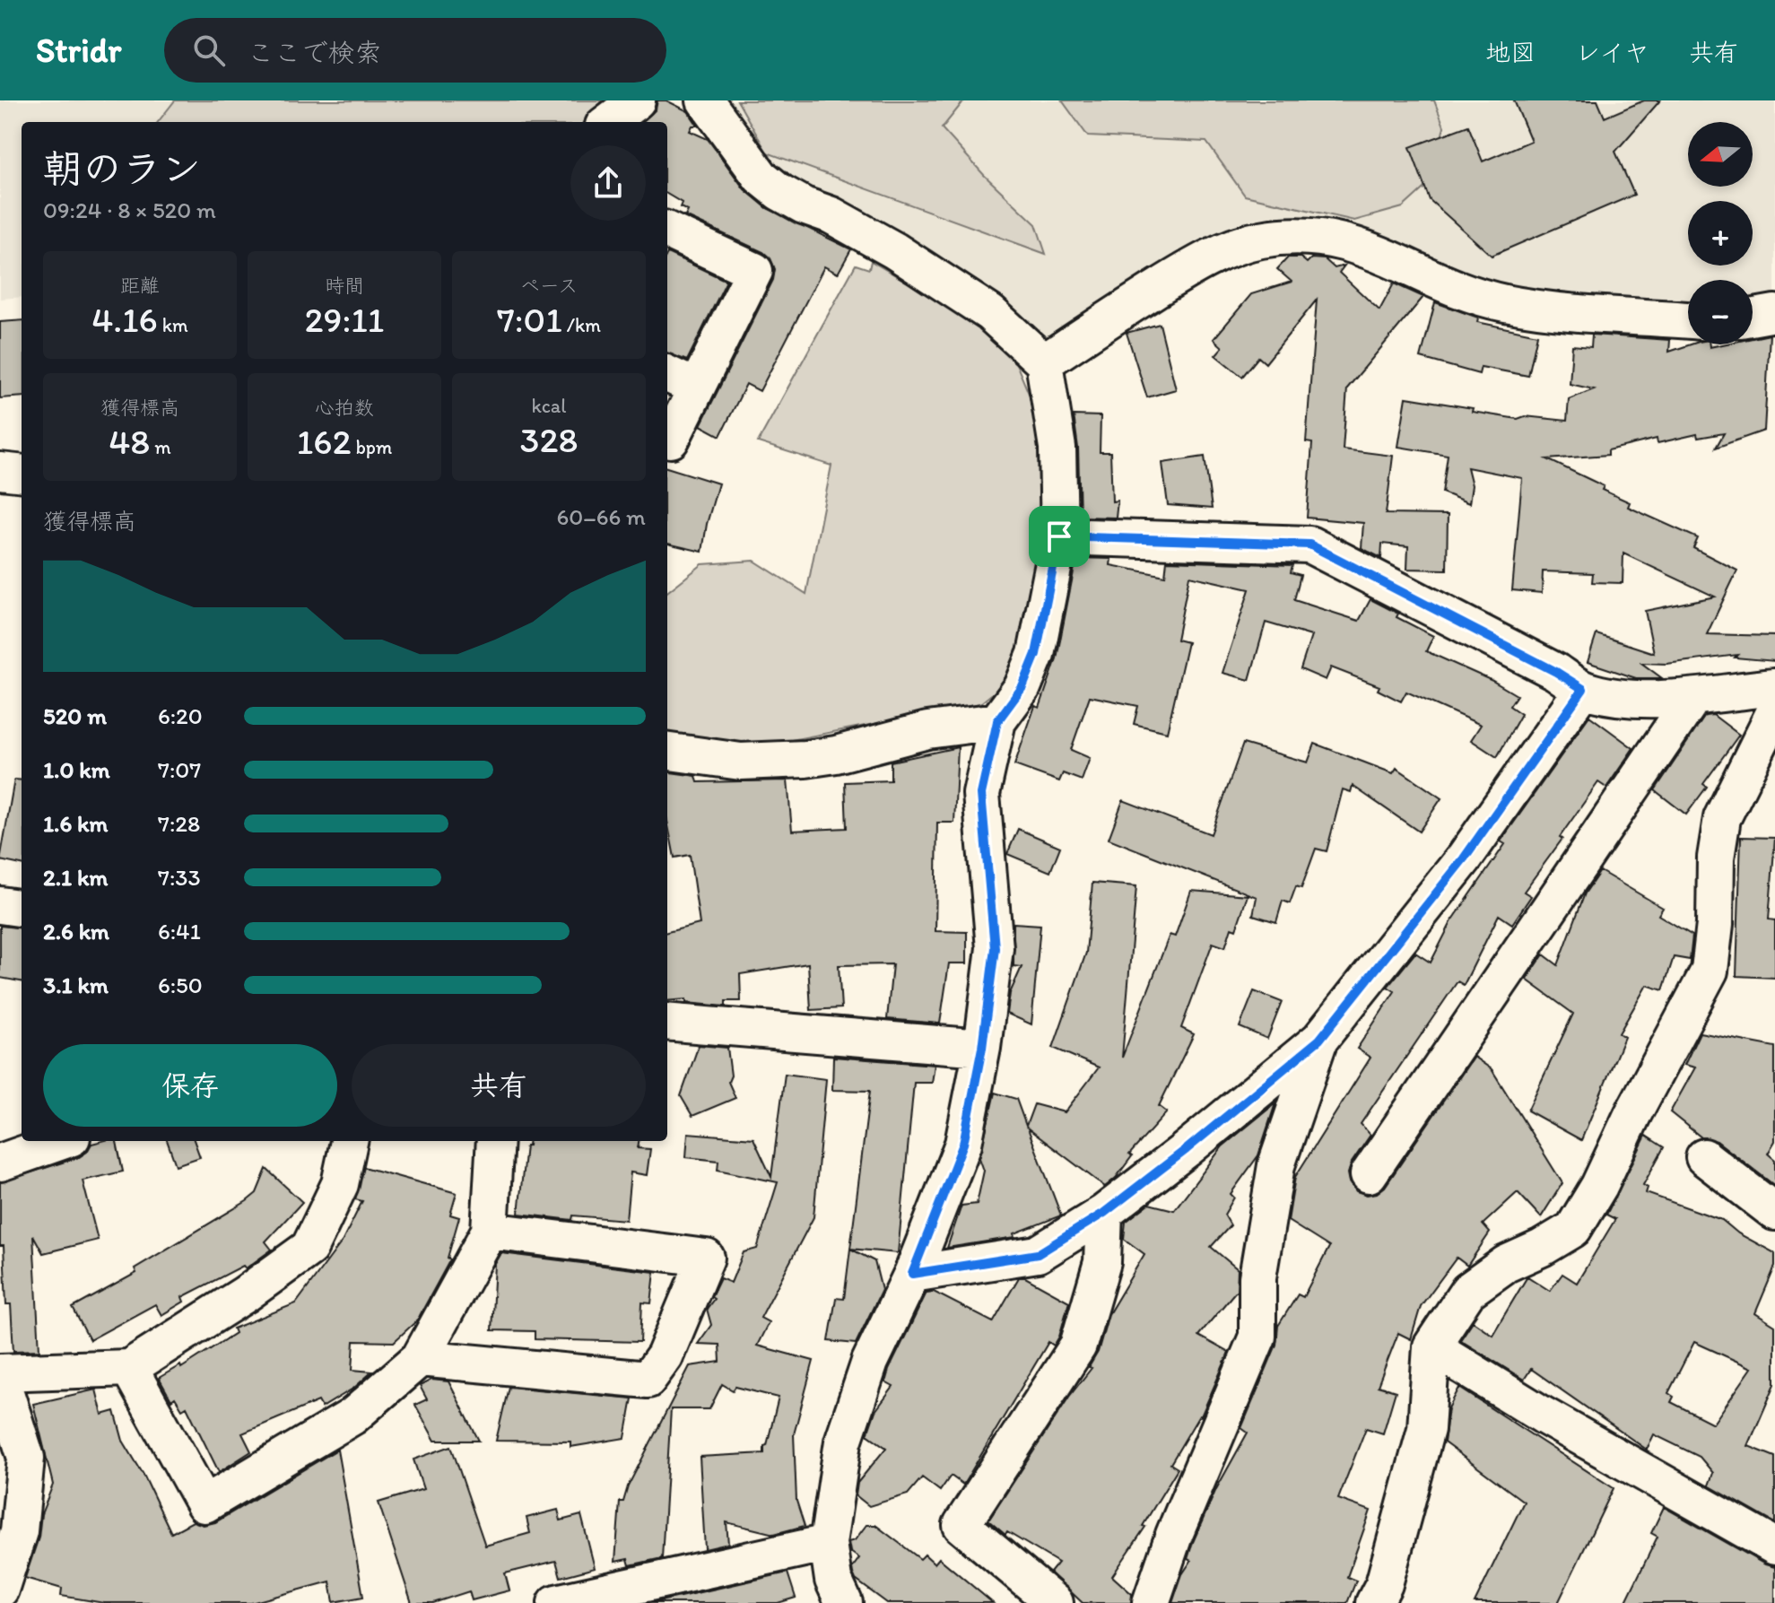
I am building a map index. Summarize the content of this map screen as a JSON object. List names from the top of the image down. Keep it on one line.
{"north":"left","page":{"header":"Stridr","search":"ここで検索","nav":["地図","レイヤ","共有"],"map_buttons":["+","−"],"heading":["朝のラン","09:24 · 8 × 520 m"],"stats":[["距離","4.16 km"],["時間","29:11"],["ペース","7:01 /km"],["獲得標高","48 m"],["心拍数","162 bpm"],["kcal","328"]],"chart":["獲得標高","60–66 m"],"list":[{"name":"520 m","note":"6:20"},{"name":"1.0 km","note":"7:07"},{"name":"1.6 km","note":"7:28"},{"name":"2.1 km","note":"7:33"},{"name":"2.6 km","note":"6:41"},{"name":"3.1 km","note":"6:50"}],"buttons":["保存","共有"]}}
